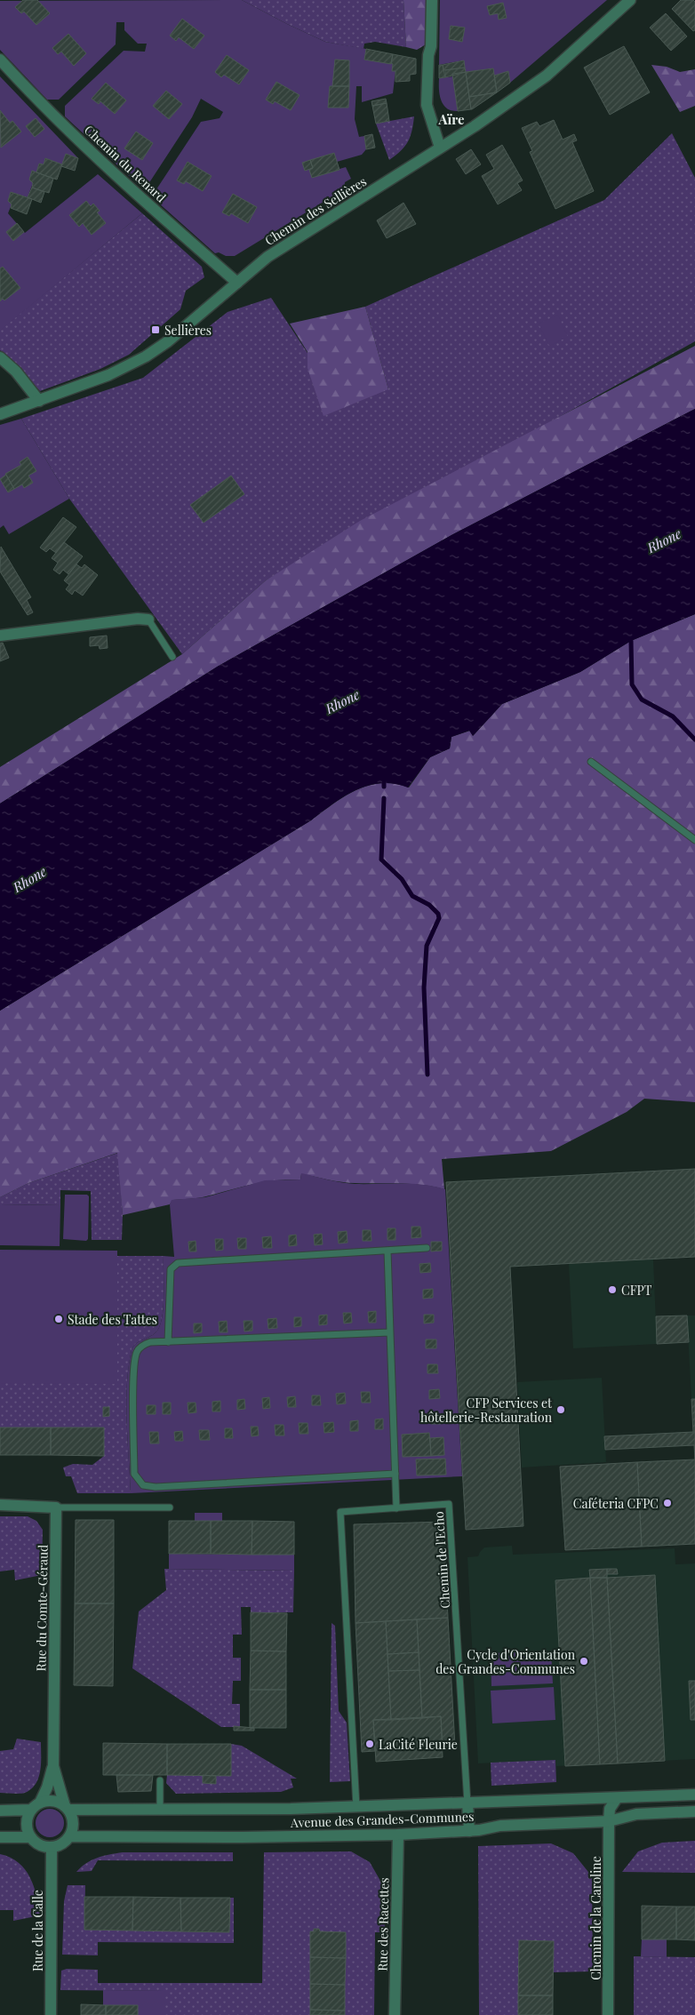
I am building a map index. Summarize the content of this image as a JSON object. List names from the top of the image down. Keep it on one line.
{"streets":{"street":["Chemin du Renard","Chemin des Sellières","Rue du Comte-Géraud","Avenue des Grandes-Communes","Chemin de la Caroline","Rue des Racettes","Rue de la Calle"],"lane":["Chemin de l'Echo"]},"crossings":[["Chemin du Renard","Chemin des Sellières"],["Chemin de l'Echo","Avenue des Grandes-Communes"],["Rue du Comte-Géraud","Avenue des Grandes-Communes"],["Rue du Comte-Géraud","Rue de la Calle"],["Avenue des Grandes-Communes","Chemin de la Caroline"],["Avenue des Grandes-Communes","Rue des Racettes"],["Avenue des Grandes-Communes","Rue de la Calle"]],"districts":["Aïre"],"water":["Rhone"],"places":{"transit":["Sellières"],"other":["CFPT","Stade des Tattes","CFP Services et hôtellerie-Restauration","Caféteria CFPC","Cycle d'Orientation des Grandes-Communes","LaCité Fleurie"]}}
